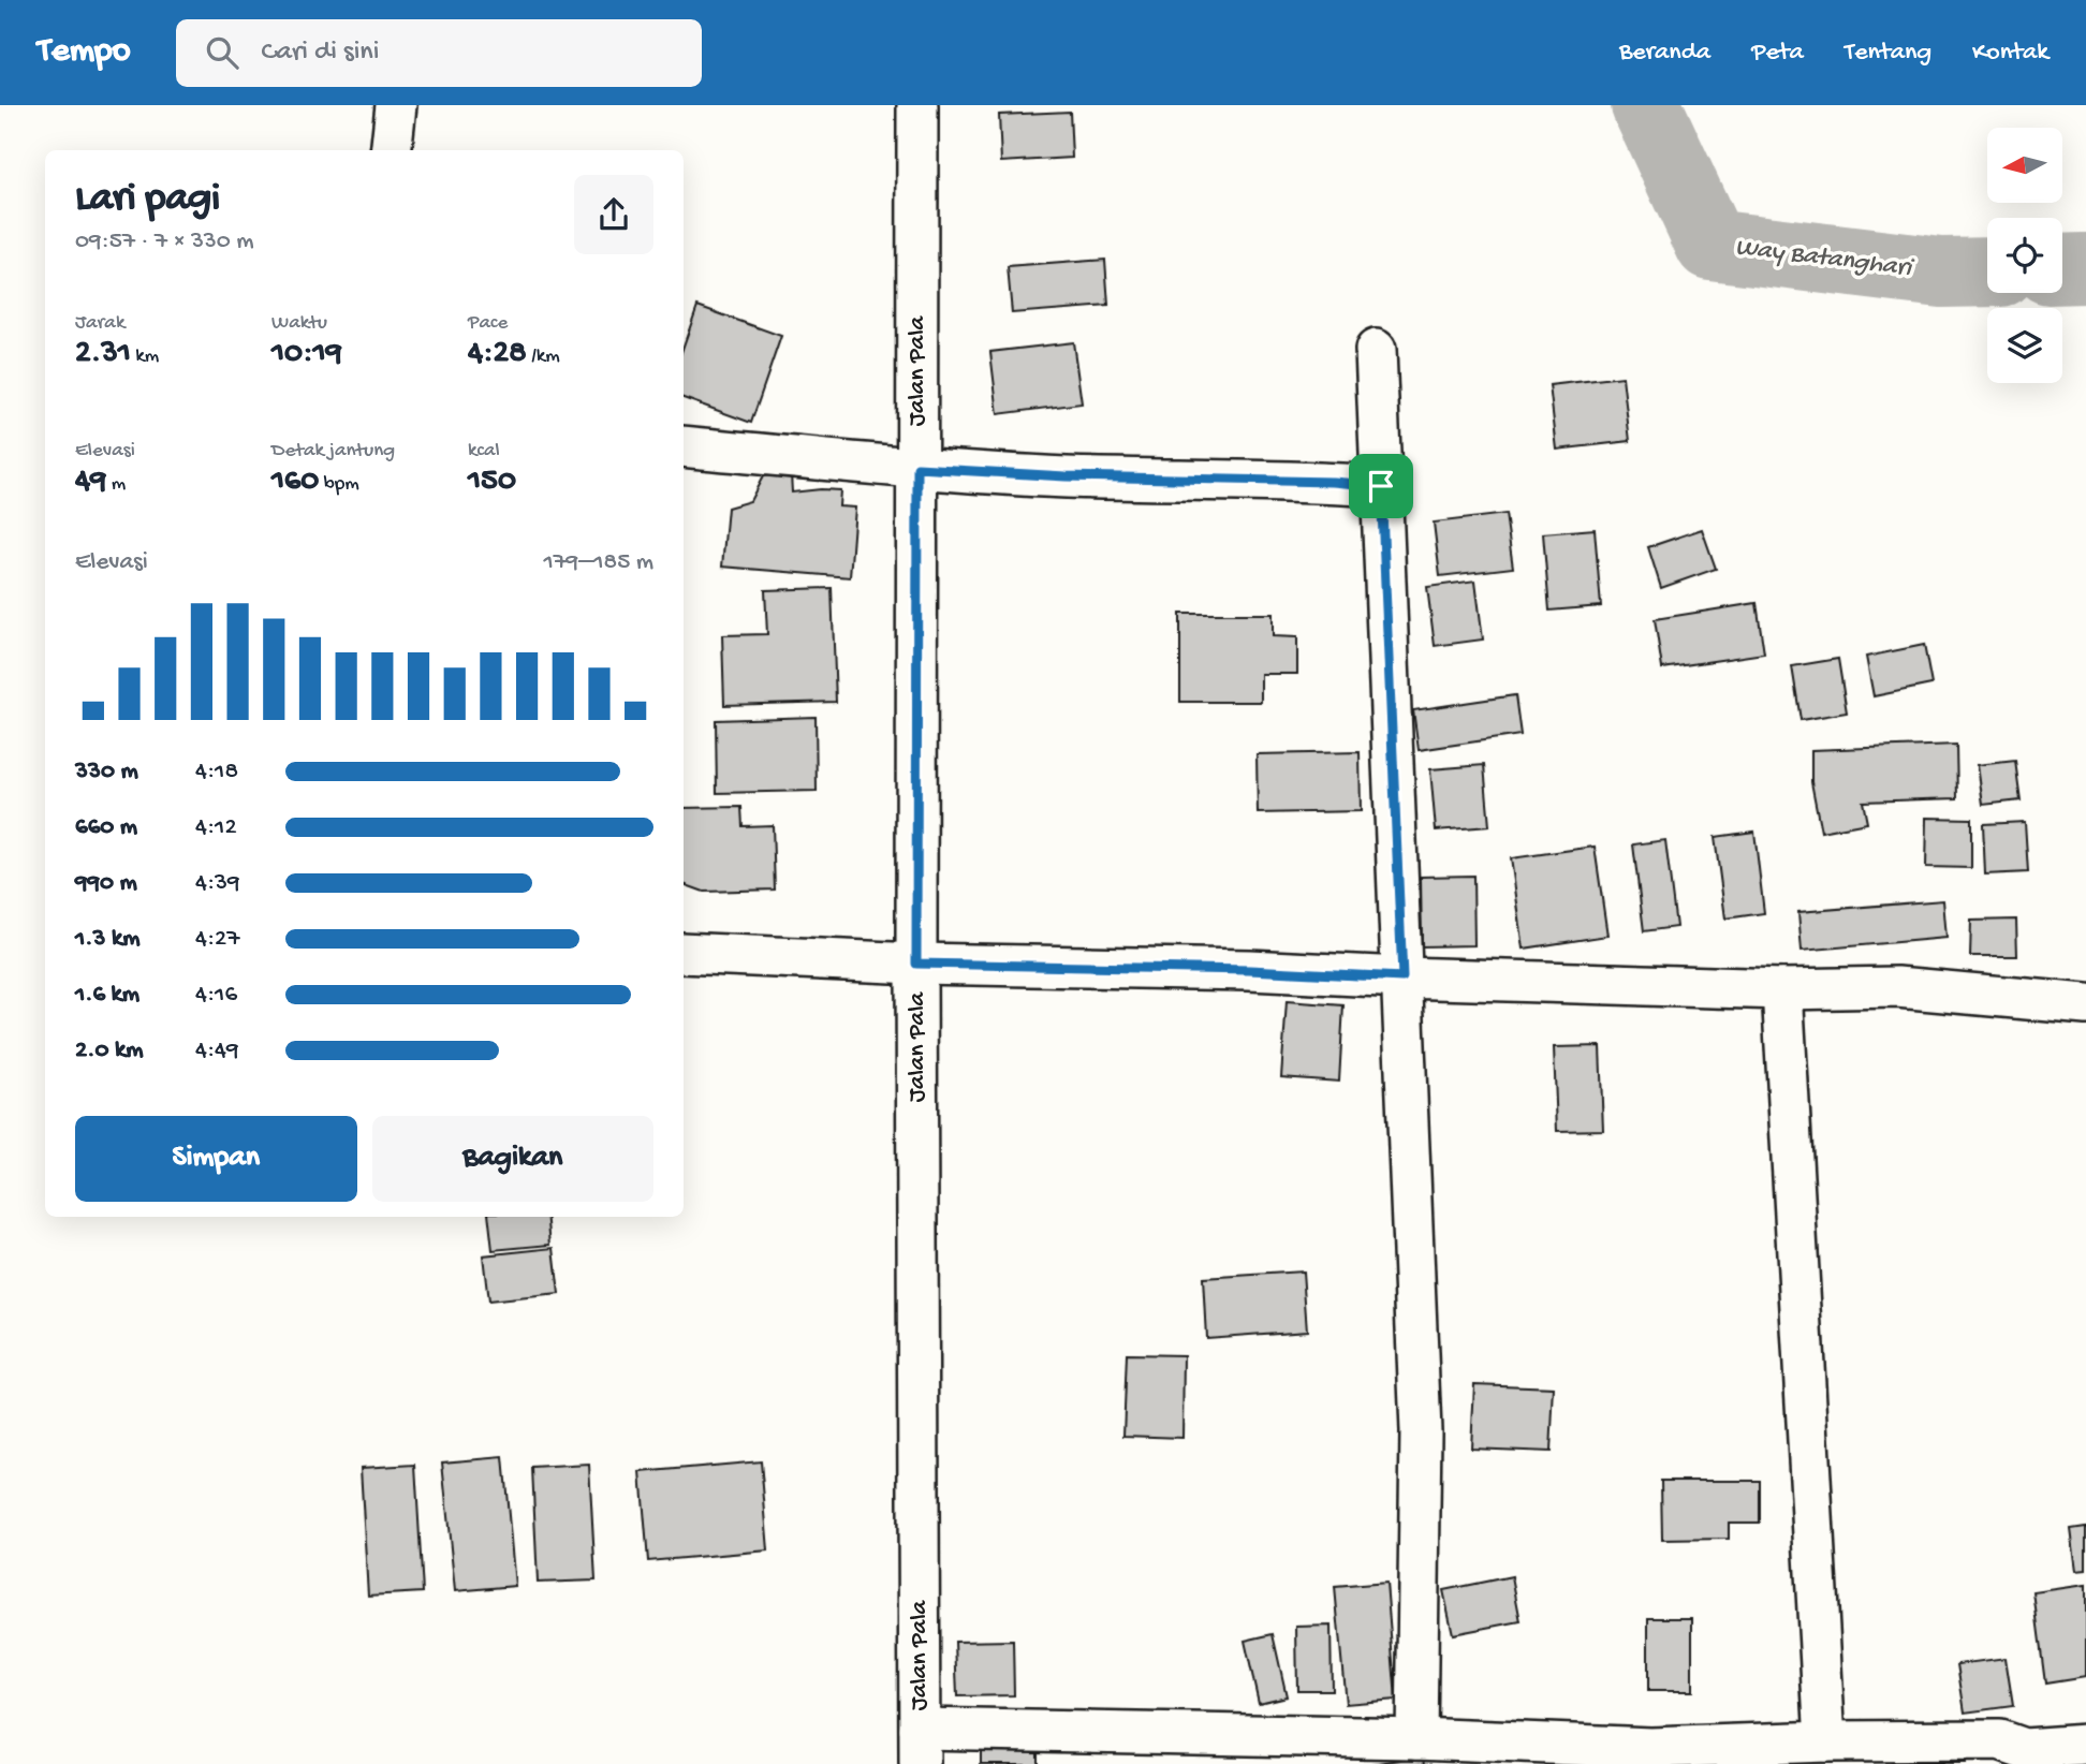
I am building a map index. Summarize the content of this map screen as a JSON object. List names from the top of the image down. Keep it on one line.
{"streets":{"street":["Jalan Pala"]},"water":["Way Batanghari"],"north":"left","page":{"header":"Tempo","search":"Cari di sini","nav":["Beranda","Peta","Tentang","Kontak"],"heading":["Lari pagi","09:57 · 7 × 330 m"],"stats":[["Jarak","2.31 km"],["Waktu","10:19"],["Pace","4:28 /km"],["Elevasi","49 m"],["Detak jantung","160 bpm"],["kcal","150"]],"chart":["Elevasi","179–185 m"],"list":[{"name":"330 m","note":"4:18"},{"name":"660 m","note":"4:12"},{"name":"990 m","note":"4:39"},{"name":"1.3 km","note":"4:27"},{"name":"1.6 km","note":"4:16"},{"name":"2.0 km","note":"4:49"}],"buttons":["Simpan","Bagikan"]}}
